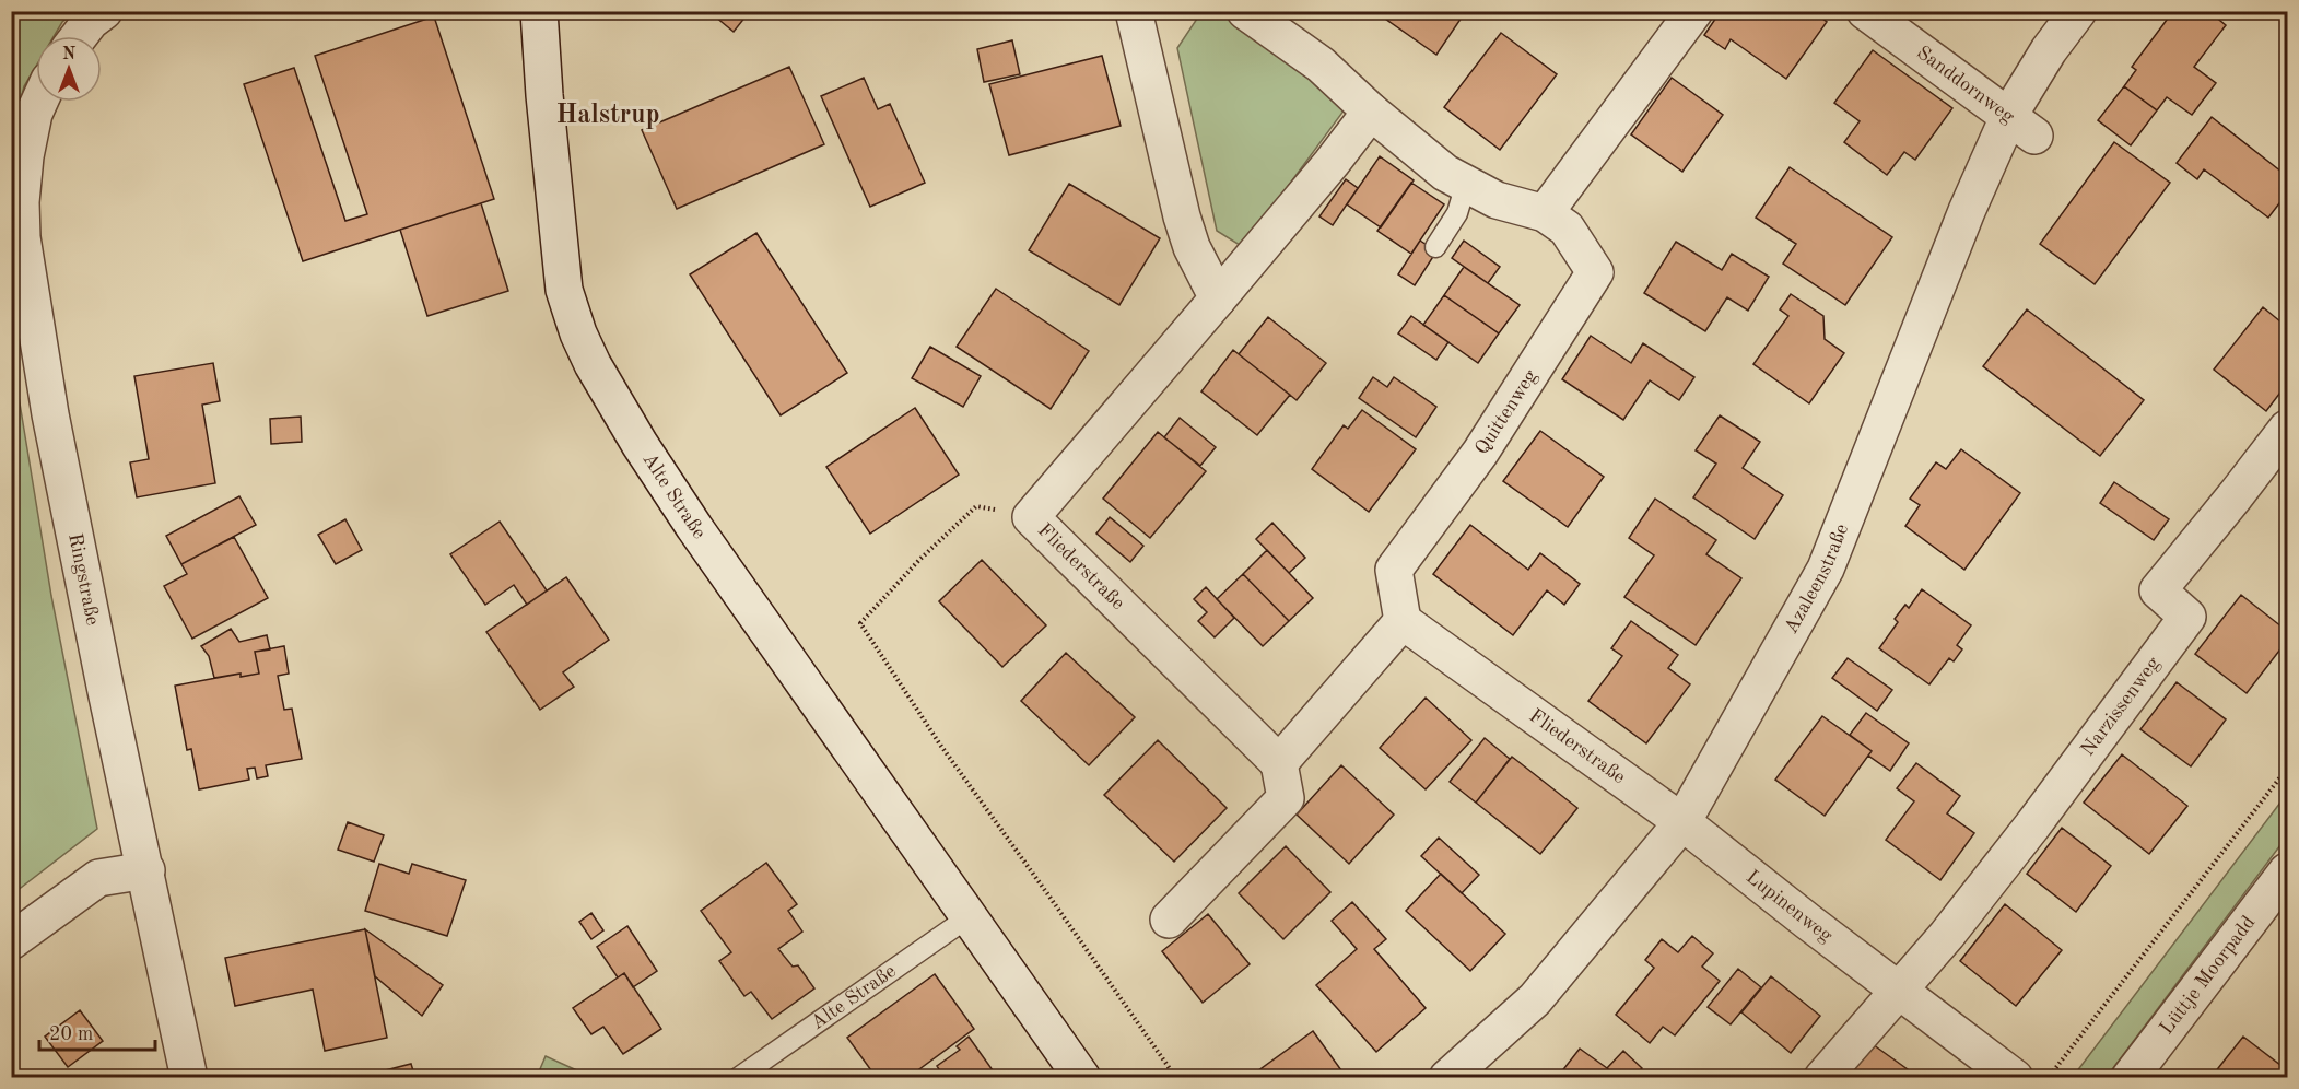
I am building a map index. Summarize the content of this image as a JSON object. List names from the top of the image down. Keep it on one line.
{"streets":{"street":["Sanddornweg","Quittenweg","Alte Straße","Fliederstraße","Azaleenstraße","Ringstraße","Narzissenweg","Lupinenweg","Lüttje Moorpadd"]},"crossings":[["Sanddornweg","Azaleenstraße"],["Quittenweg","Fliederstraße"],["Fliederstraße","Azaleenstraße"],["Fliederstraße","Lupinenweg"],["Azaleenstraße","Lupinenweg"],["Narzissenweg","Lupinenweg"]],"districts":["Halstrup"],"scale_bar":"20 m","north":"top"}
